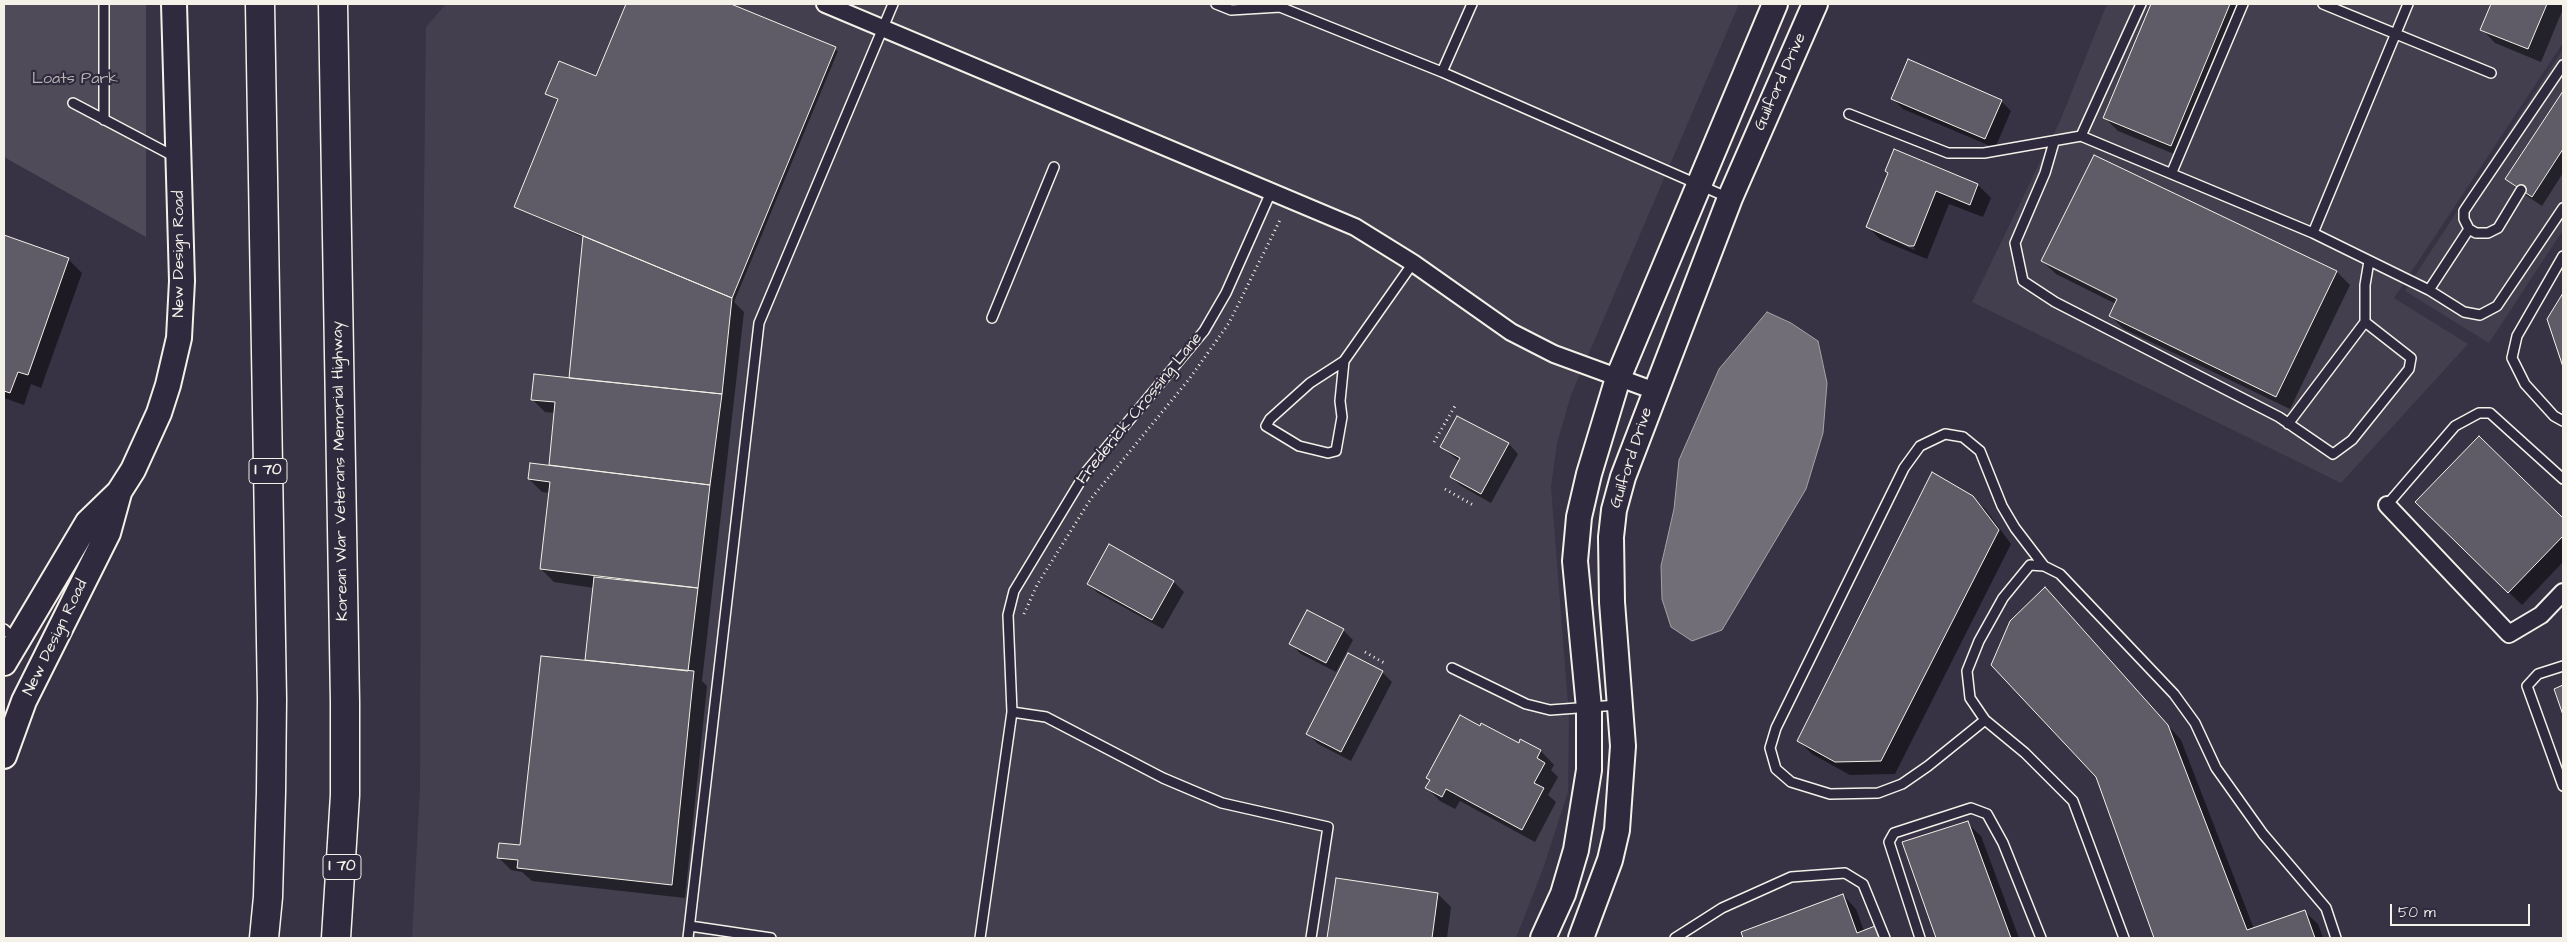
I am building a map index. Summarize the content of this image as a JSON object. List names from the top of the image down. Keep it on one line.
{"streets":{"highway":["I 70","Korean War Veterans Memorial Highway"],"main road":["Guilford Drive","New Design Road"],"lane":["Frederick Crossing Lane"]},"parks":["Loats Park"],"scale_bar":"50 m"}
